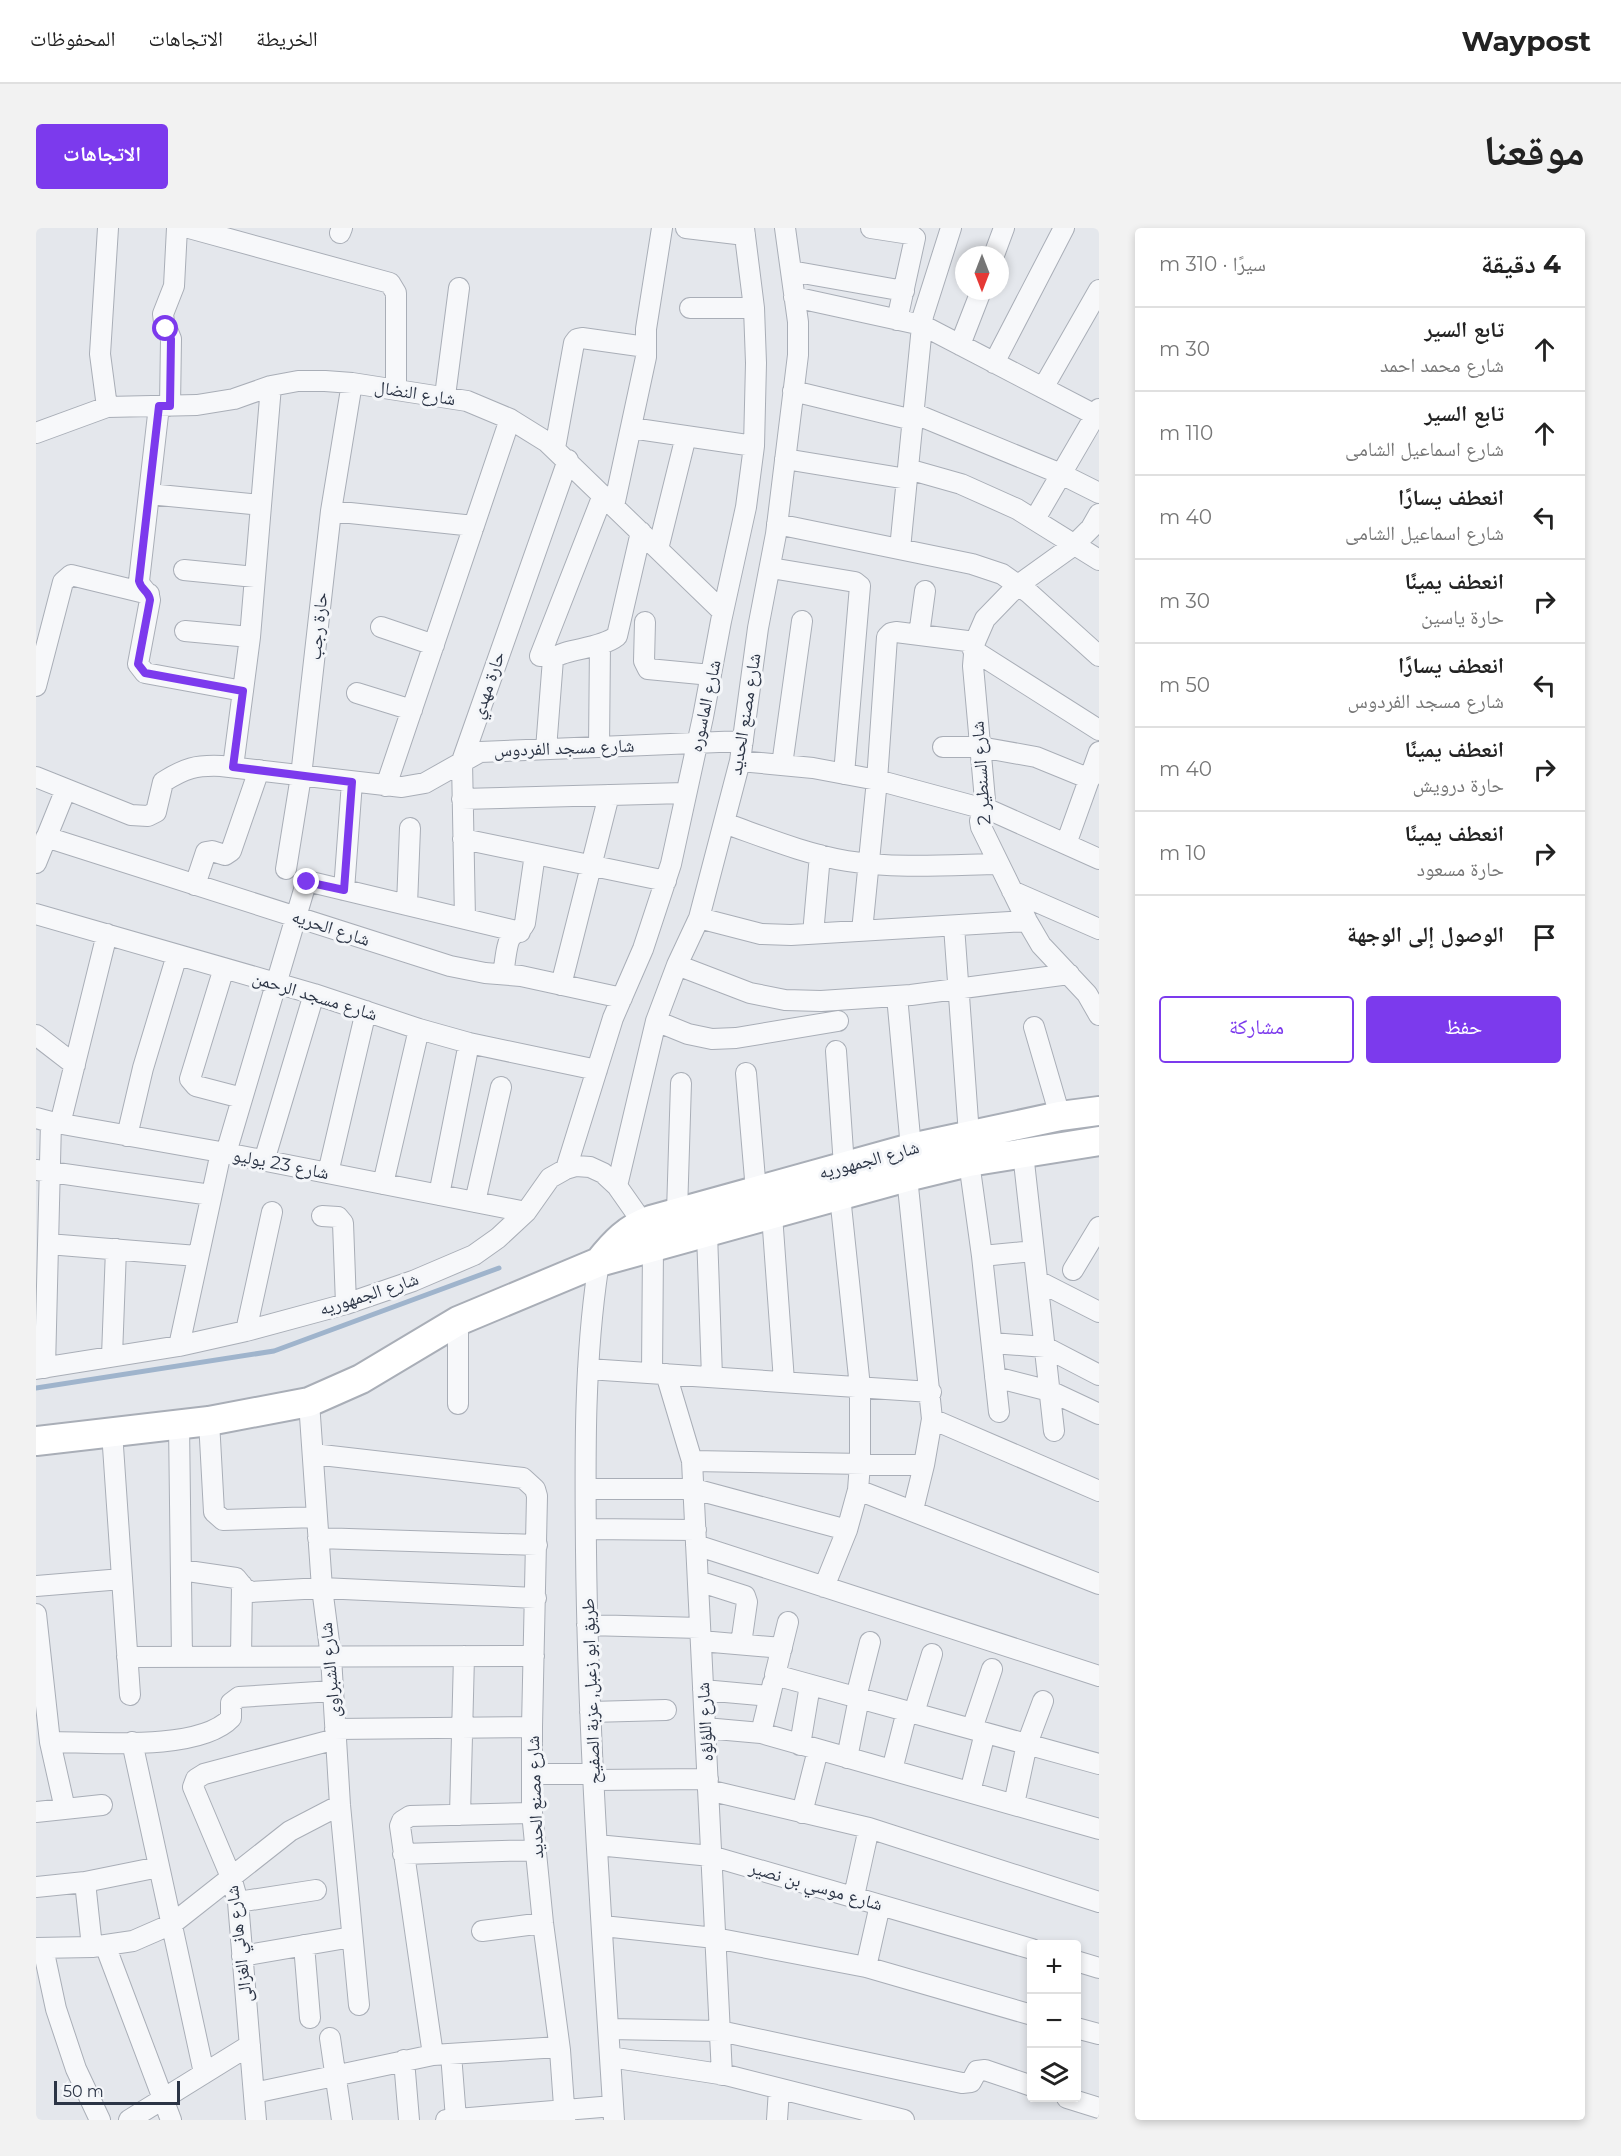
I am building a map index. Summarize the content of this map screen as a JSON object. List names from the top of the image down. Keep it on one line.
{"streets":{"main road":["شارع الجمهوريه"],"street":["شارع النضال","حارة رجب","حارة مهدي","شارع الماسوره","شارع مصنع الحديد","شارع مسجد الفردوس","شارع السنطير 2","شارع الحريه","شارع مسجد الرحمن","شارع 23 يوليو","شارع الشبراوى","طريق ابو زعبل, عزبة الصفيح","شارع اللؤلؤه","شارع موسي بن نصير","شارع هاني الغزالى"]},"crossings":[["شارع النضال","حارة رجب"],["شارع النضال","حارة مهدي"],["شارع النضال","شارع الماسوره"],["حارة رجب","شارع مسجد الفردوس"],["حارة مهدي","شارع مسجد الفردوس"],["شارع الماسوره","شارع مسجد الفردوس"],["شارع الماسوره","شارع الحريه"],["شارع الماسوره","شارع مسجد الرحمن"],["شارع الماسوره","شارع الجمهوريه"],["شارع مصنع الحديد","شارع مسجد الفردوس"],["شارع مصنع الحديد","شارع الشبراوى"],["شارع مسجد الفردوس","شارع السنطير 2"],["شارع الجمهوريه","شارع 23 يوليو"],["شارع الجمهوريه","شارع الشبراوى"],["شارع الجمهوريه","طريق ابو زعبل, عزبة الصفيح"],["شارع الجمهوريه","شارع اللؤلؤه"],["شارع الشبراوى","شارع هاني الغزالى"],["طريق ابو زعبل, عزبة الصفيح","شارع موسي بن نصير"],["شارع اللؤلؤه","شارع موسي بن نصير"]],"scale_bar":"50 m","north":"bottom","page":{"header":"Waypost","nav":["الخريطة","الاتجاهات","المحفوظات"],"title":"موقعنا","buttons":["الاتجاهات",["حفظ","مشاركة"]],"heading":["4 دقيقة","سيرًا · 310 m"],"list":[["تابع السير","شارع محمد احمد","30 m"],["تابع السير","شارع اسماعيل الشامى","110 m"],["انعطف يسارًا","شارع اسماعيل الشامى","40 m"],["انعطف يمينًا","حارة ياسين","30 m"],["انعطف يسارًا","شارع مسجد الفردوس","50 m"],["انعطف يمينًا","حارة درويش","40 m"],["انعطف يمينًا","حارة مسعود","10 m"],"الوصول إلى الوجهة"],"map_buttons":["+","−"],"scale":"50 m"}}
